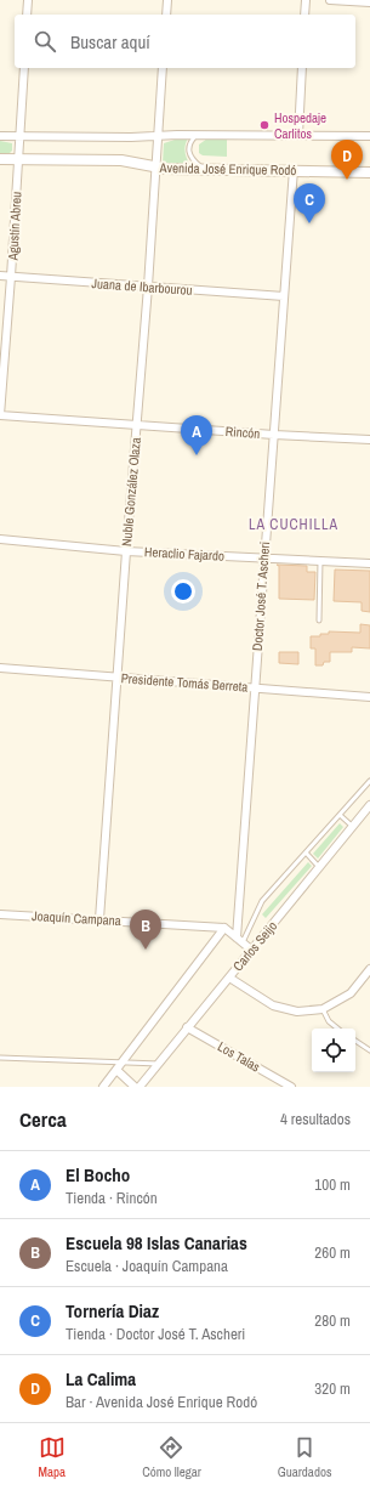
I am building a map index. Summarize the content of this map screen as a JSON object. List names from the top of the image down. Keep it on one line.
{"streets":{"street":["Avenida José Enrique Rodó","Agustín Abreu","Juana de Ibarbourou","Rincón","Nuble González Olaza","Heraclio Fajardo","Doctor José T. Ascheri","Presidente Tomás Berreta","Joaquín Campana","Carlos Seijo","Los Talas"]},"crossings":[["Avenida José Enrique Rodó","Agustín Abreu"],["Avenida José Enrique Rodó","Nuble González Olaza"],["Avenida José Enrique Rodó","Doctor José T. Ascheri"],["Agustín Abreu","Juana de Ibarbourou"],["Agustín Abreu","Rincón"],["Juana de Ibarbourou","Nuble González Olaza"],["Juana de Ibarbourou","Doctor José T. Ascheri"],["Rincón","Nuble González Olaza"],["Rincón","Doctor José T. Ascheri"],["Nuble González Olaza","Heraclio Fajardo"],["Nuble González Olaza","Presidente Tomás Berreta"],["Nuble González Olaza","Joaquín Campana"],["Heraclio Fajardo","Doctor José T. Ascheri"],["Doctor José T. Ascheri","Presidente Tomás Berreta"],["Carlos Seijo","Los Talas"]],"districts":["LA CUCHILLA"],"places":["Hospedaje Carlitos"],"page":{"search":"Buscar aquí","pins":["D","C","A","B"],"heading":["Cerca","4 resultados"],"list":[{"mark":"A","name":"El Bocho","note":"Tienda · Rincón","value":"100 m"},{"mark":"B","name":"Escuela 98 Islas Canarias","note":"Escuela · Joaquín Campana","value":"260 m"},{"mark":"C","name":"Tornería Diaz","note":"Tienda · Doctor José T. Ascheri","value":"280 m"},{"mark":"D","name":"La Calima","note":"Bar · Avenida José Enrique Rodó","value":"320 m"}],"nav":["Mapa","Cómo llegar","Guardados"]}}
